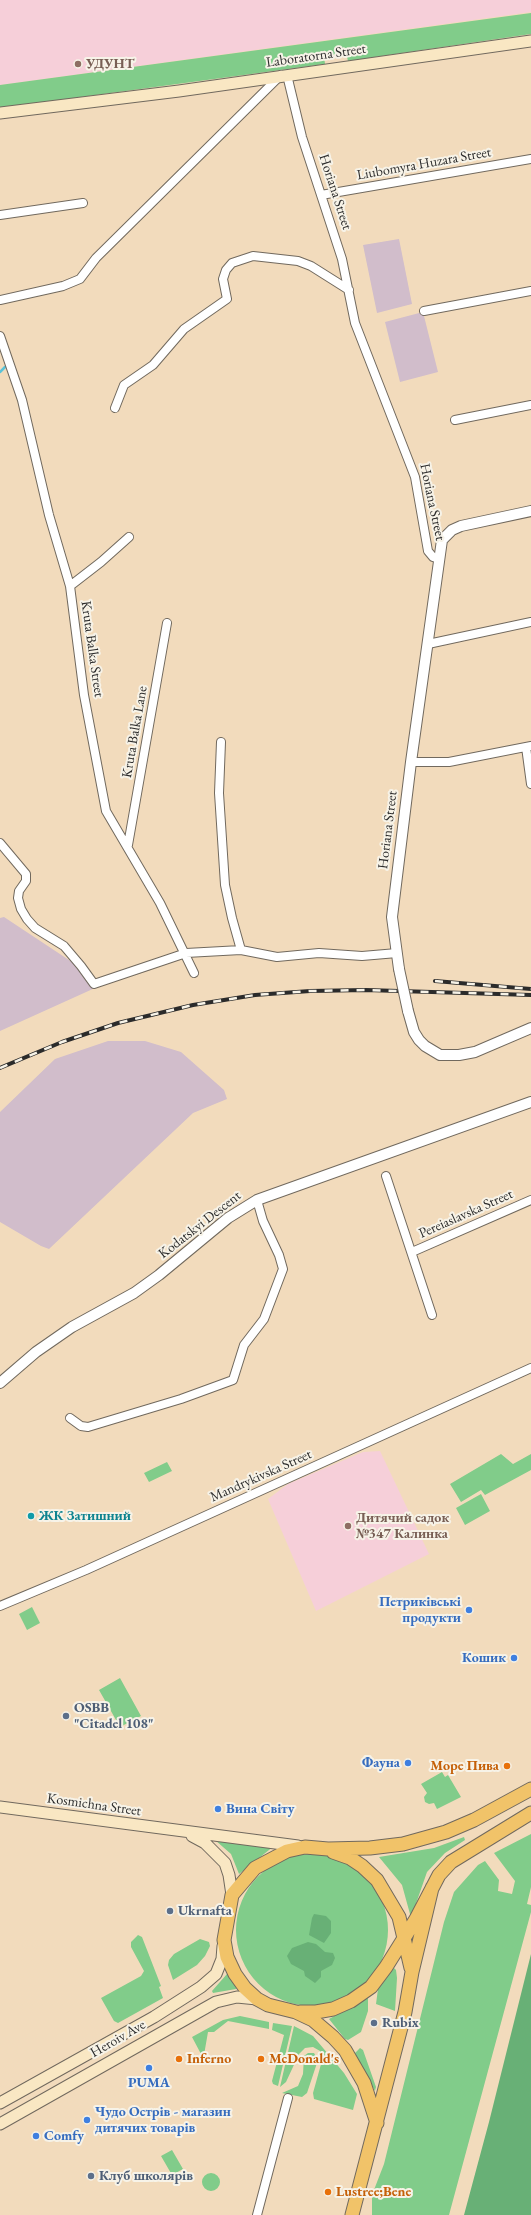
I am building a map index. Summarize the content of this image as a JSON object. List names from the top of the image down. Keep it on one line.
{"streets":{"main road":["Laboratorna Street","Kosmichna Street","Heroiv Ave"],"street":["Liubomyra Huzara Street","Horiana Street","Kruta Balka Street","Kruta Balka Lane","Pereiaslavska Street","Kodatskyi Descent","Mandrykivska Street"]},"crossings":[["Laboratorna Street","Horiana Street"],["Liubomyra Huzara Street","Horiana Street"],["Kruta Balka Street","Kruta Balka Lane"]],"places":["УДУНТ","ЖК Затишний","Дитячий садок №347 Калинка","Петриківські продукти","Кошик","OSBB \"Citadel 108\"","Фауна","Море Пива","Вина Світу","Ukrnafta","Rubix","Inferno","McDonald's","PUMA","Чудо Острів - магазин дитячих товарів","Comfy","Клуб школярів","Lustree;Bene"]}
